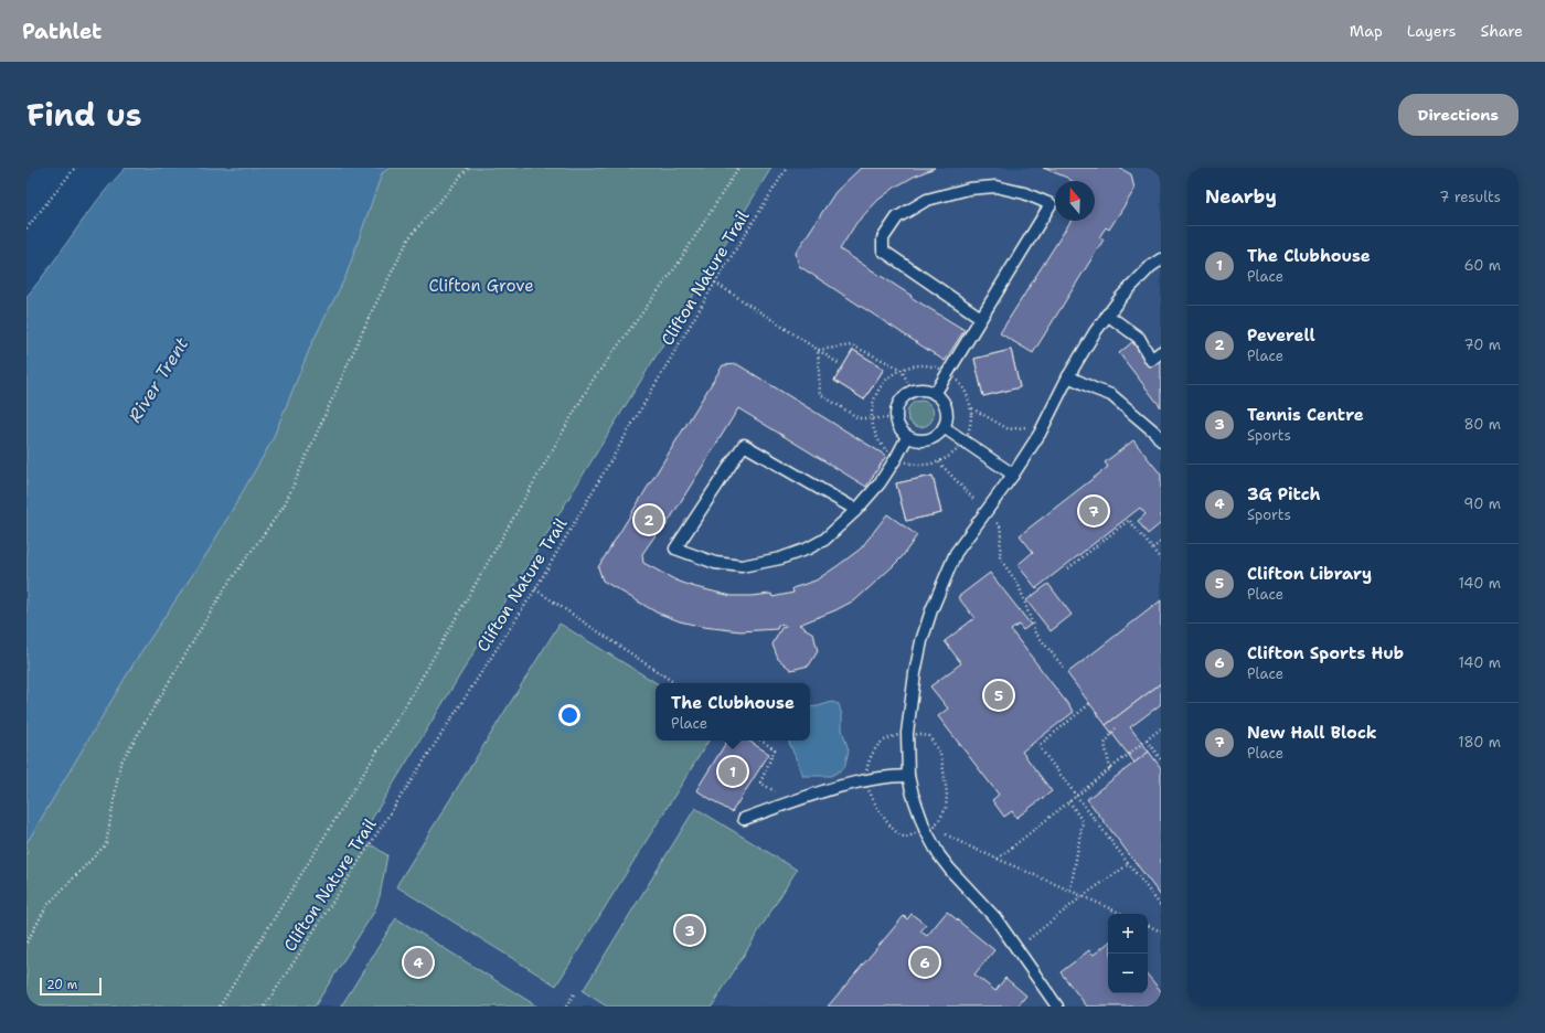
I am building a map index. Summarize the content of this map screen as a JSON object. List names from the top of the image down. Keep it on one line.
{"streets":{"path":["Clifton Nature Trail"]},"water":["River Trent"],"parks":["Clifton Grove"],"scale_bar":"20 m","north":"top","page":{"header":"Pathlet","nav":["Map","Layers","Share"],"title":"Find us","buttons":"Directions","heading":["Nearby","7 results"],"list":[{"mark":"1","name":"The Clubhouse","note":"Place","value":"60 m"},{"mark":"2","name":"Peverell","note":"Place","value":"70 m"},{"mark":"3","name":"Tennis Centre","note":"Sports","value":"80 m"},{"mark":"4","name":"3G Pitch","note":"Sports","value":"90 m"},{"mark":"5","name":"Clifton Library","note":"Place","value":"140 m"},{"mark":"6","name":"Clifton Sports Hub","note":"Place","value":"140 m"},{"mark":"7","name":"New Hall Block","note":"Place","value":"180 m"}],"pins":["7","2","5","1","3","4","6"],"popup":["The Clubhouse","Place"],"map_buttons":["+","−"],"scale":"20 m"}}
